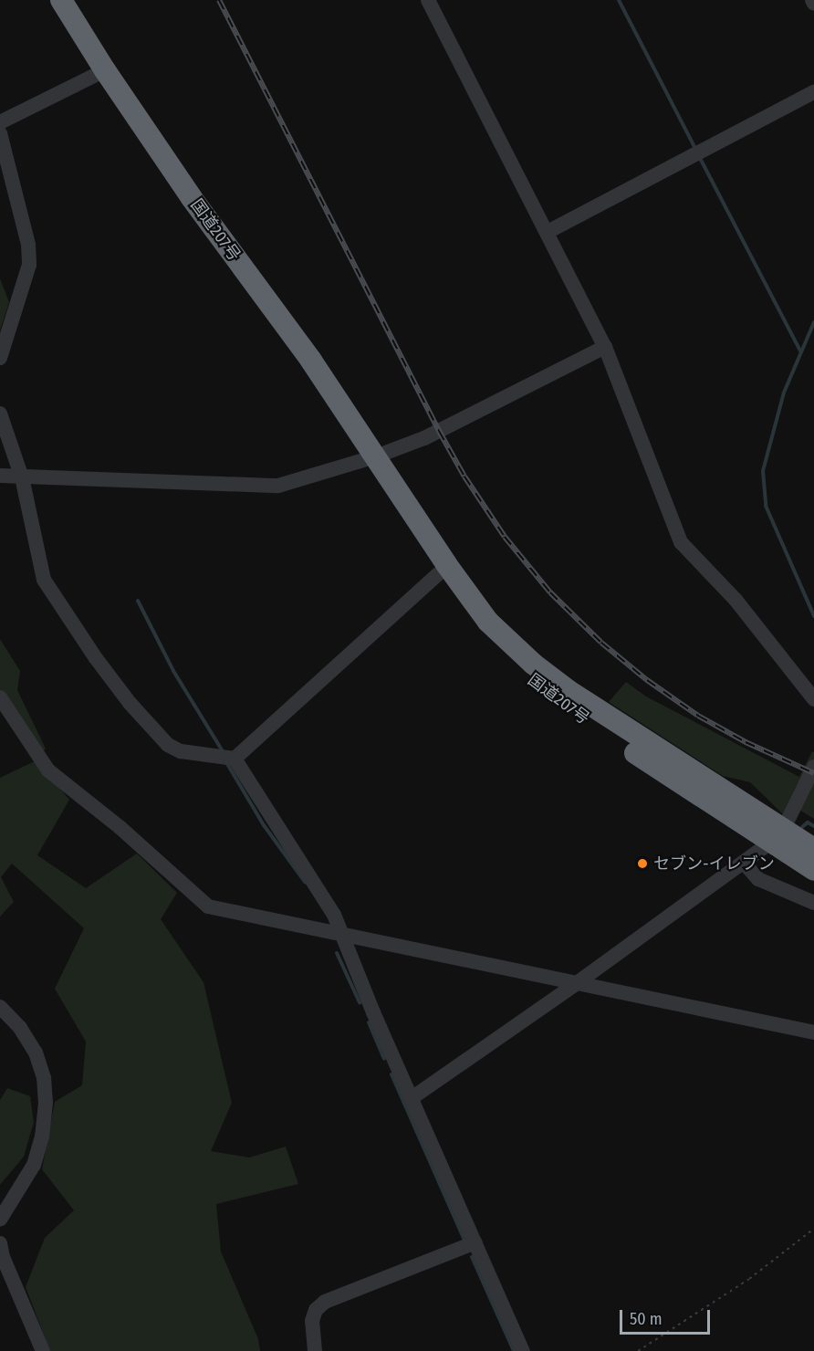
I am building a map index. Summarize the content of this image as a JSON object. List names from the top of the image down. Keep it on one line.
{"streets":{"highway":["国道207号"]},"places":["セブン-イレブン"],"scale_bar":"50 m"}
